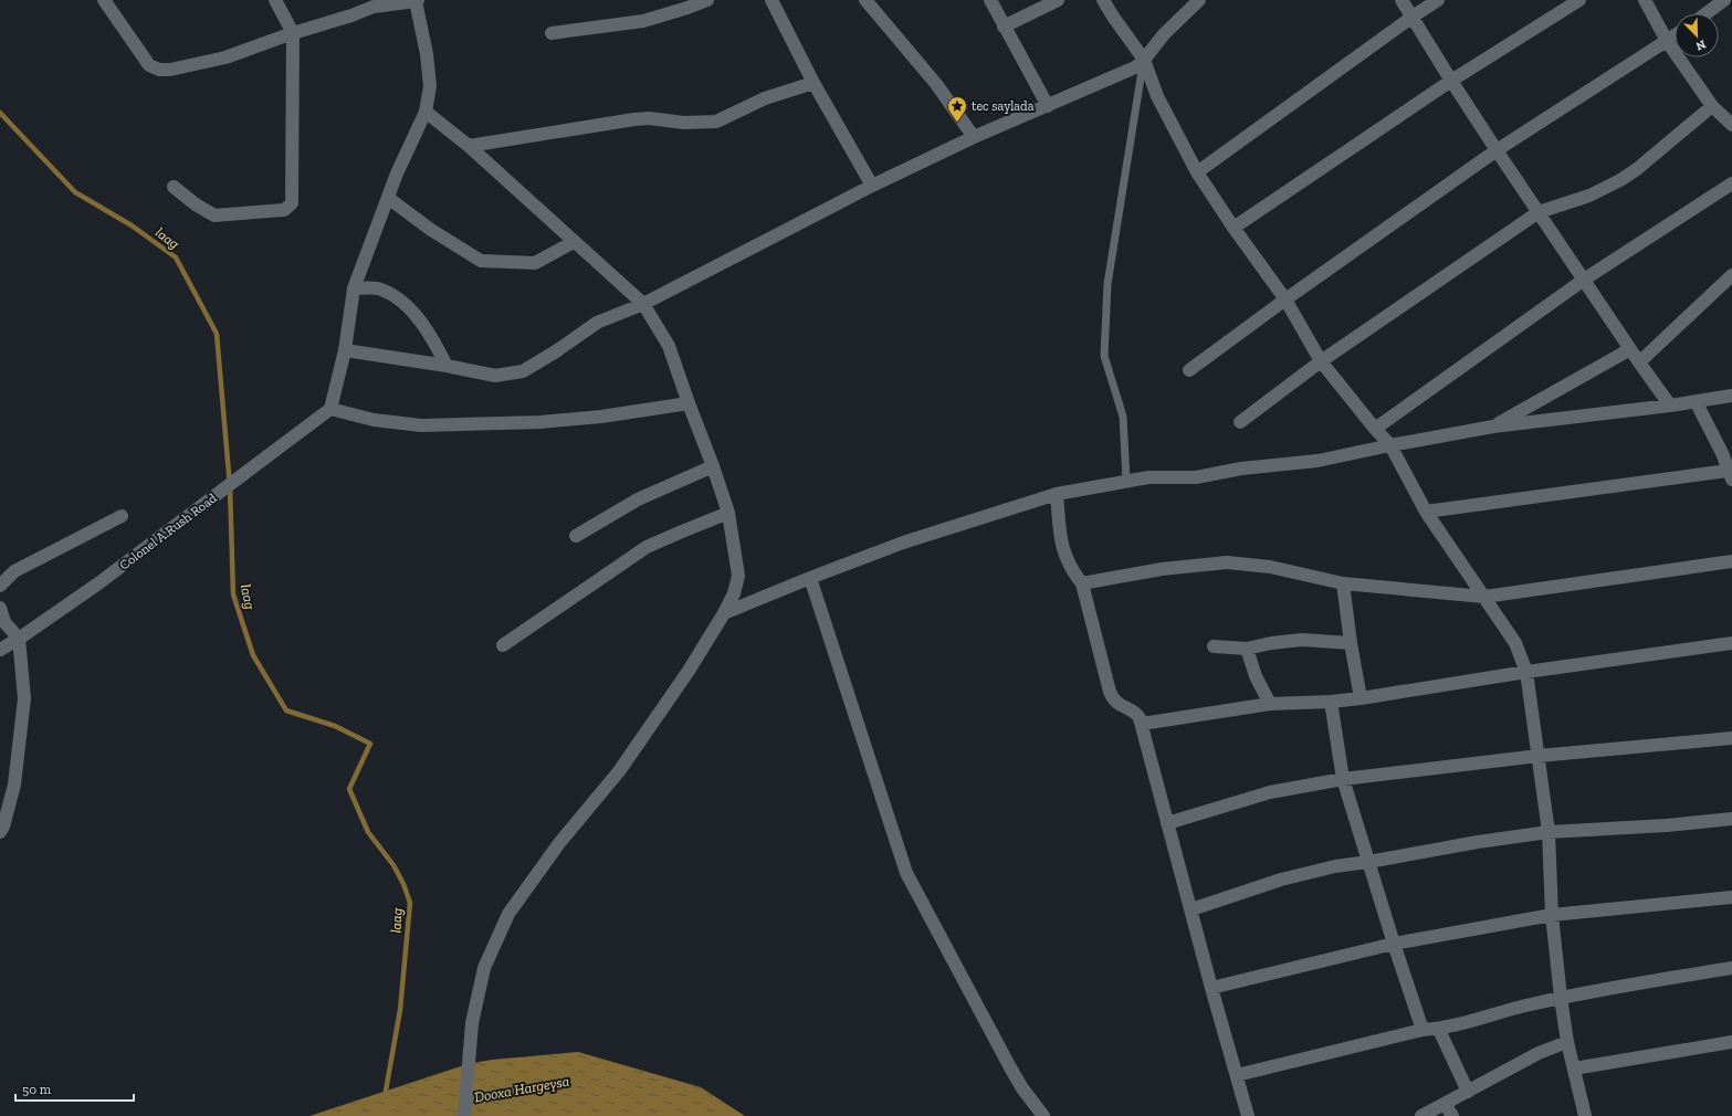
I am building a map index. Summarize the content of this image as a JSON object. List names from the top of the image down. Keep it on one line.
{"streets":{"street":["Colonel A.Rush Road"]},"water":["laag","Dooxa Hargeysa"],"places":{"place":["tec saylada"]},"scale_bar":"50 m","north":"bottom right"}
